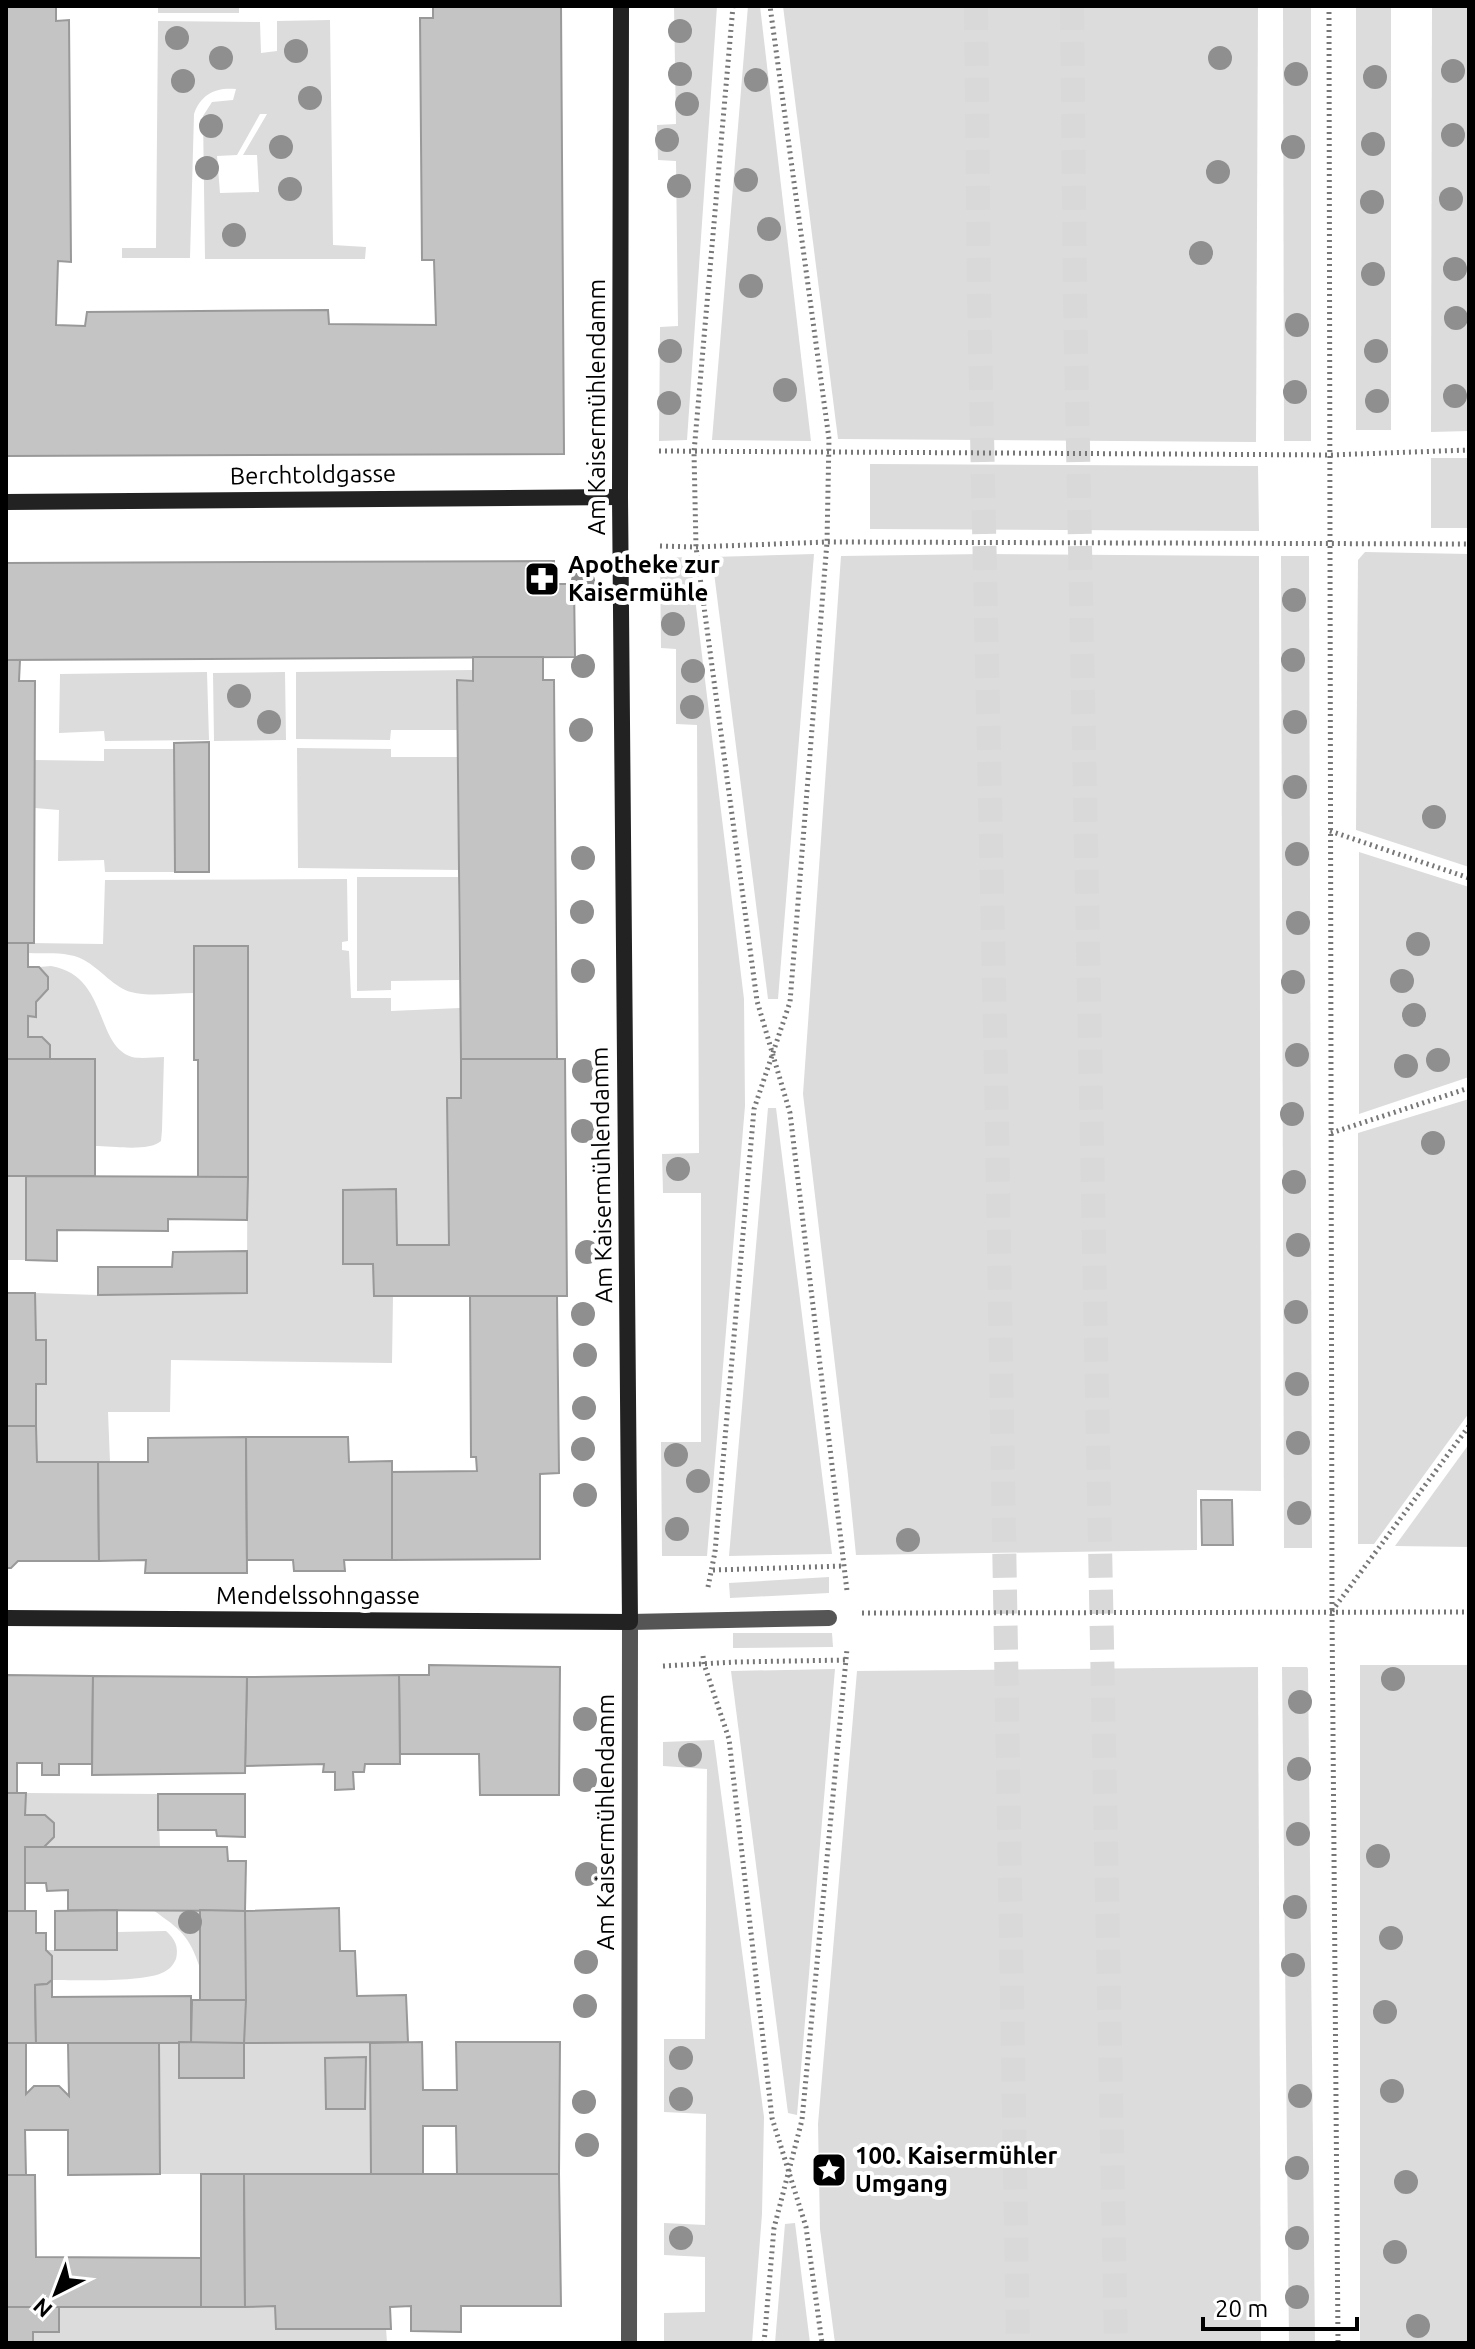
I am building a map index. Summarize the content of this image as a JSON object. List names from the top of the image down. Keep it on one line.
{"streets":{"street":["Am Kaisermühlendamm","Berchtoldgasse","Mendelssohngasse"]},"crossings":[["Am Kaisermühlendamm","Berchtoldgasse"],["Am Kaisermühlendamm","Mendelssohngasse"]],"places":{"pharmacy":["Apotheke zur Kaisermühle"],"place":["100. Kaisermühler Umgang"]},"scale_bar":"20 m","north":"bottom left"}
